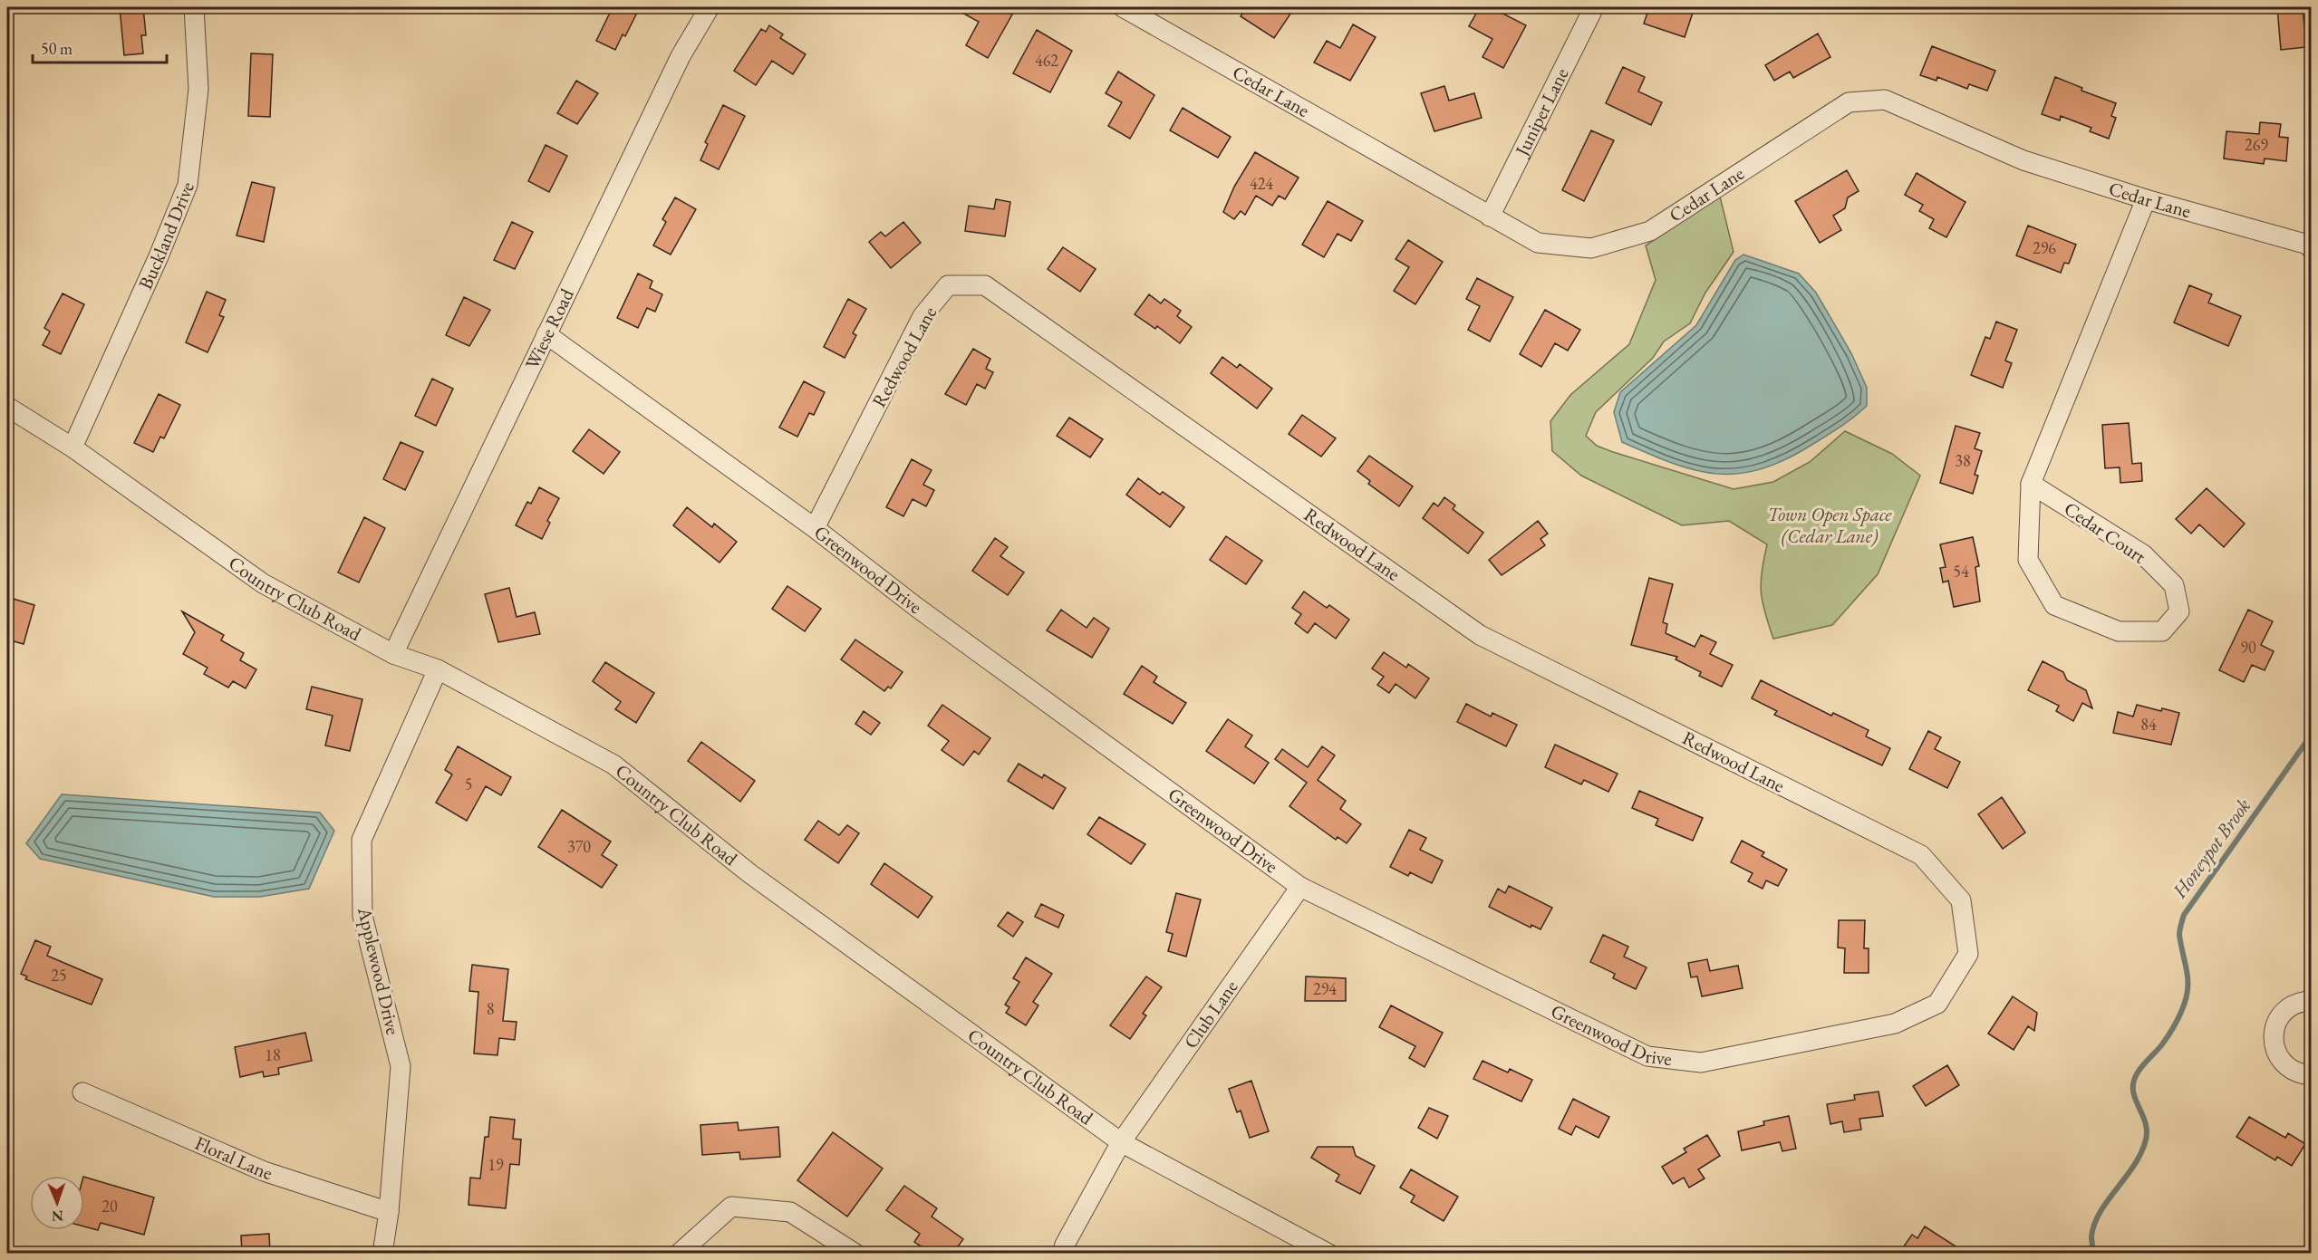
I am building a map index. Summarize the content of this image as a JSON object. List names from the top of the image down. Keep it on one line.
{"streets":{"street":["Cedar Lane","Juniper Lane","Buckland Drive","Wiese Road","Redwood Lane","Cedar Court","Greenwood Drive","Country Club Road","Applewood Drive","Club Lane","Floral Lane"]},"crossings":[["Cedar Lane","Juniper Lane"],["Cedar Lane","Cedar Court"],["Buckland Drive","Country Club Road"],["Wiese Road","Greenwood Drive"],["Wiese Road","Country Club Road"],["Redwood Lane","Greenwood Drive"],["Greenwood Drive","Club Lane"],["Country Club Road","Applewood Drive"],["Country Club Road","Club Lane"],["Applewood Drive","Floral Lane"]],"water":["Honeypot Brook"],"parks":["Town Open Space (Cedar Lane)"],"house_numbers":["462","269","424","296","38","54","90","84","5","370","25","294","8","18","19","20"],"scale_bar":"50 m","north":"bottom"}
